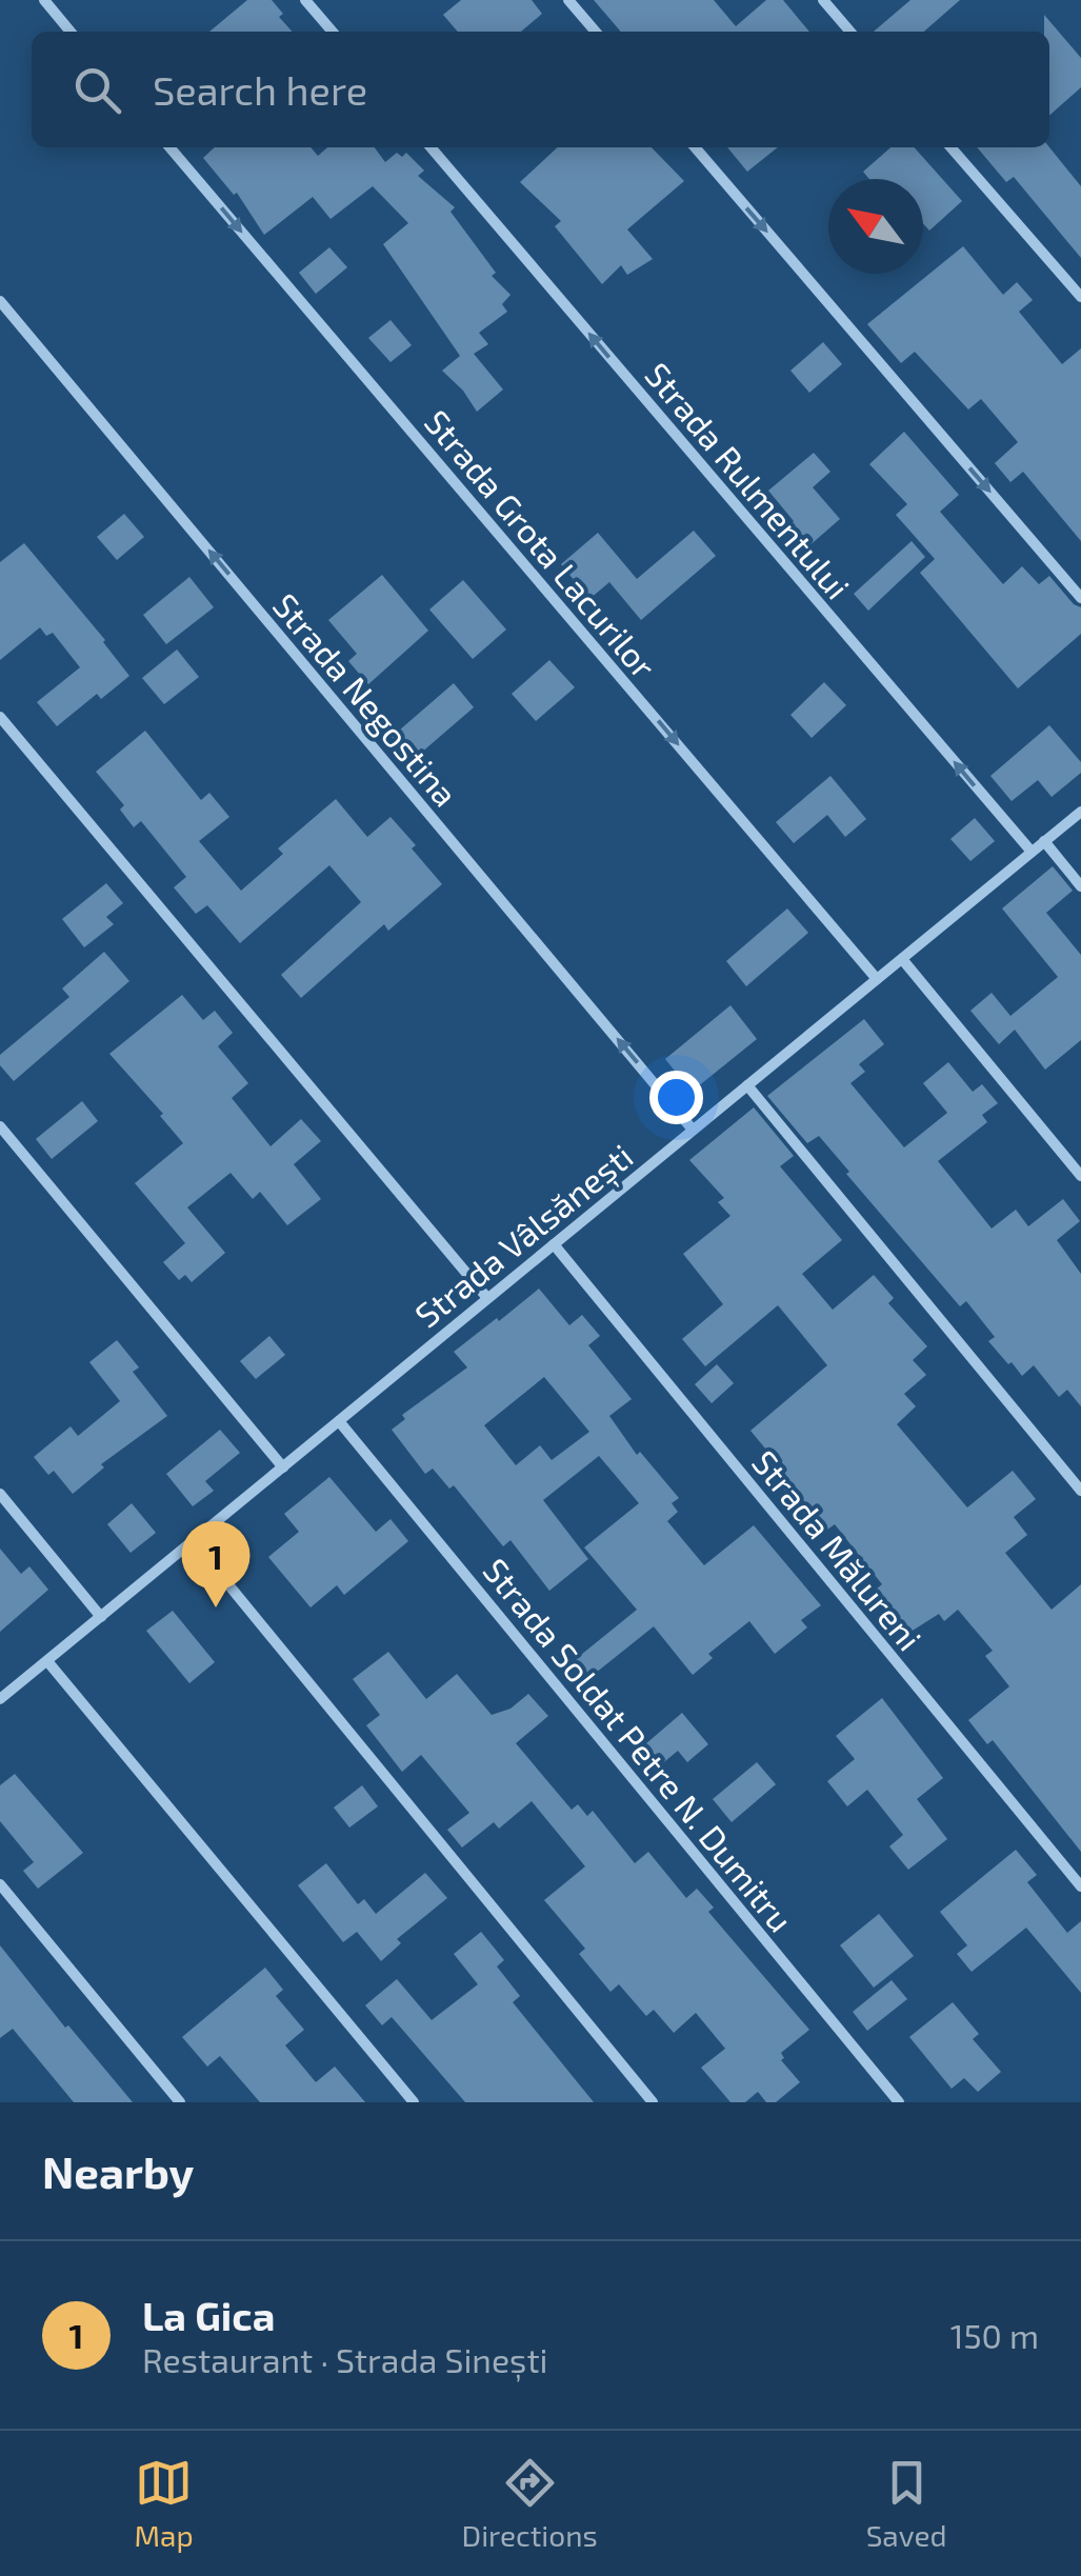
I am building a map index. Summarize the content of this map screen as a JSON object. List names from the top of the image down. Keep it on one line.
{"streets":{"street":["Strada Rulmentului","Strada Grota Lacurilor","Strada Negostina","Strada Vâlsănești","Strada Mălureni","Strada Soldat Petre N. Dumitru"]},"crossings":[["Strada Rulmentului","Strada Vâlsănești"],["Strada Grota Lacurilor","Strada Vâlsănești"],["Strada Negostina","Strada Vâlsănești"],["Strada Vâlsănești","Strada Mălureni"],["Strada Vâlsănești","Strada Soldat Petre N. Dumitru"]],"one_way":["Strada Rulmentului","Strada Grota Lacurilor","Strada Negostina"],"north":"top left","page":{"search":"Search here","pins":"1","heading":"Nearby","list":[{"mark":"1","name":"La Gica","note":"Restaurant · Strada Sinești","value":"150 m"}],"nav":["Map","Directions","Saved"]}}
